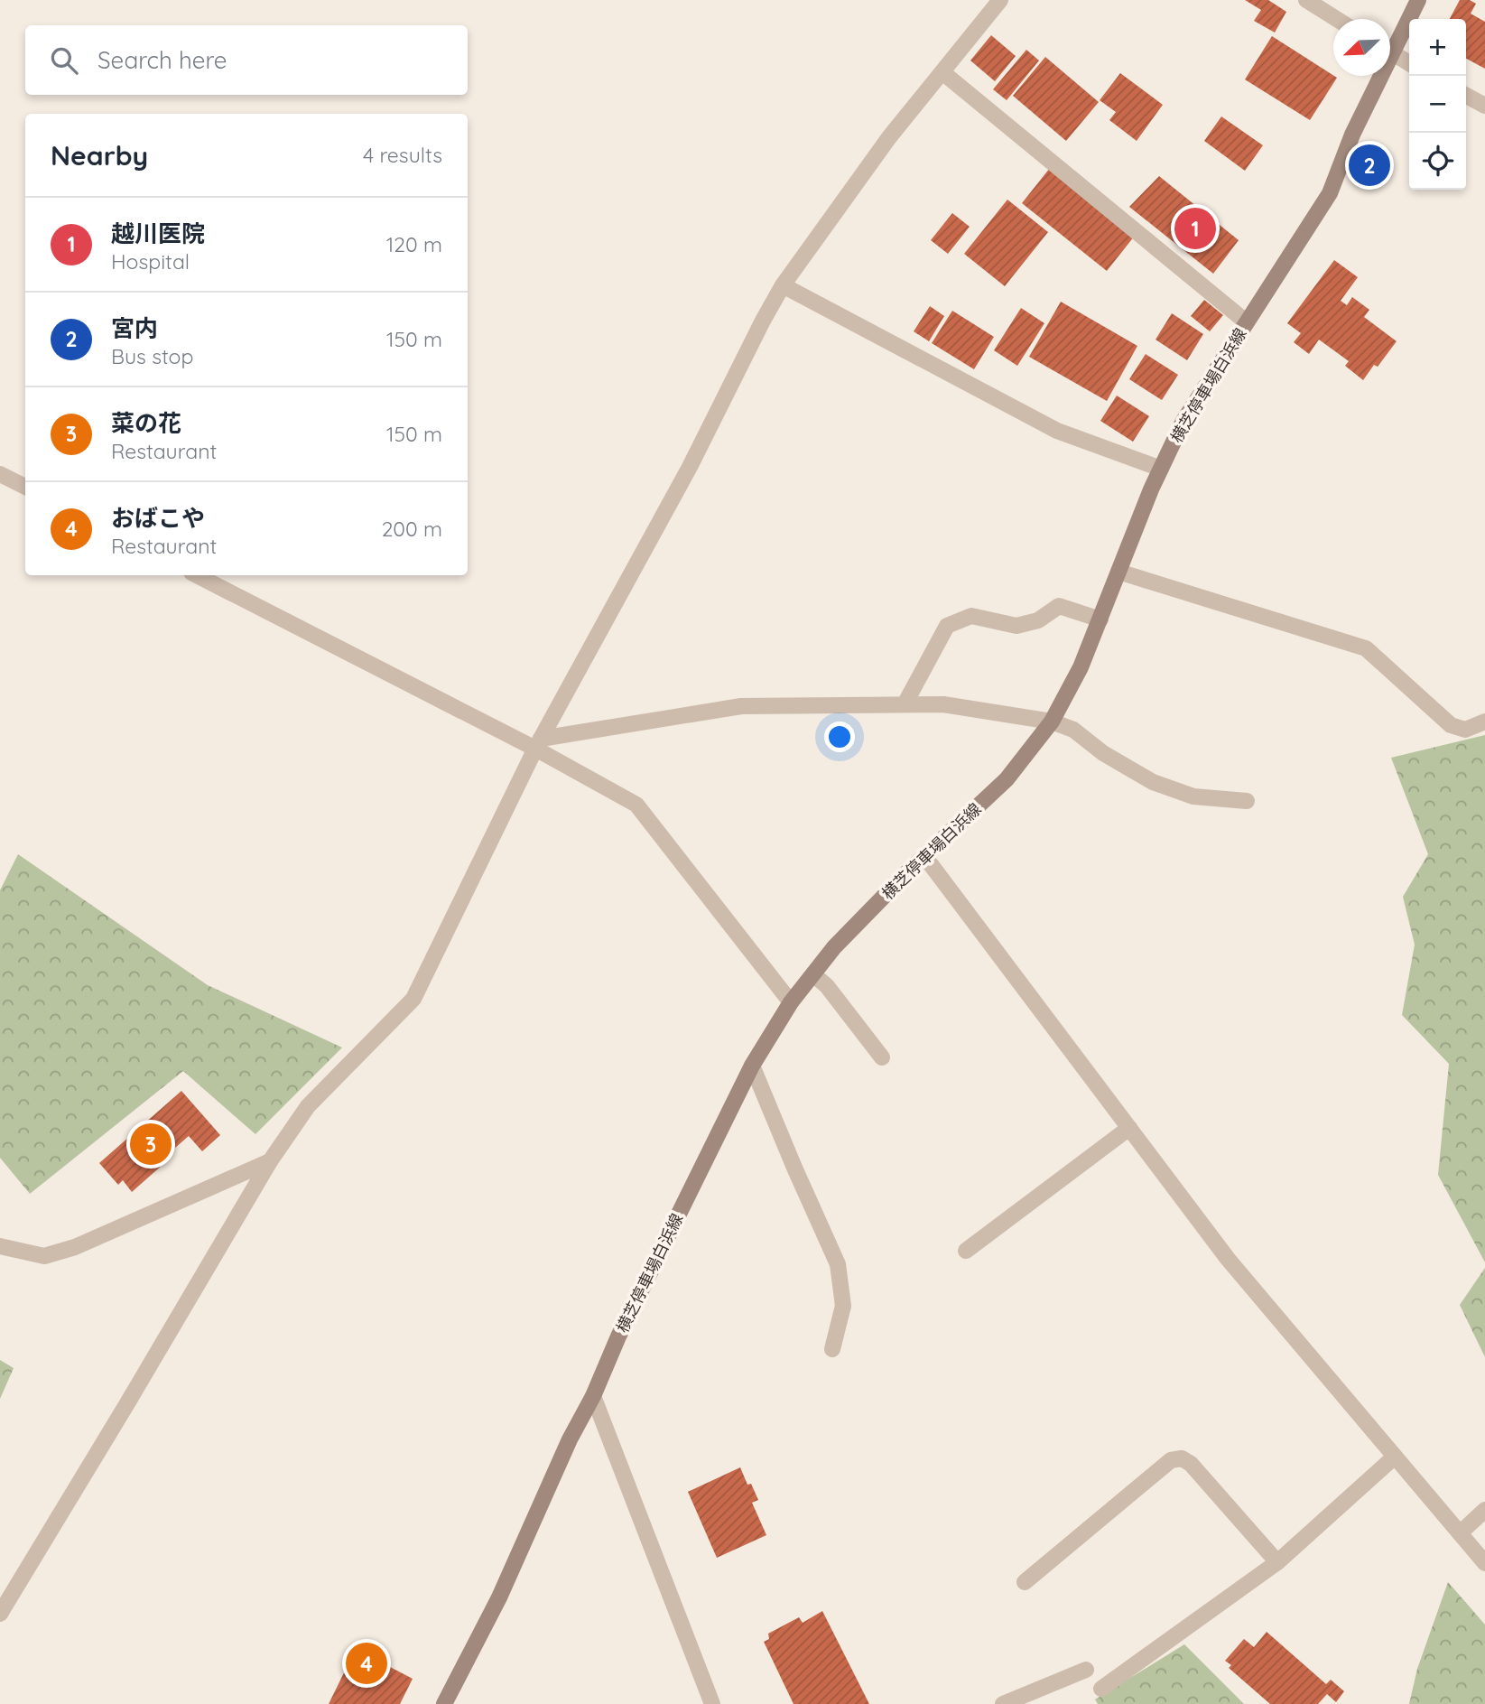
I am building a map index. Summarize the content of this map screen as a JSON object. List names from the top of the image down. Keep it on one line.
{"streets":{"main road":["横芝停車場白浜線"]},"north":"bottom left","page":{"map_buttons":["+","−"],"search":"Search here","heading":["Nearby","4 results"],"pins":["2","1","3","4"],"list":[{"mark":"1","name":"越川医院","note":"Hospital","value":"120 m"},{"mark":"2","name":"宮内","note":"Bus stop","value":"150 m"},{"mark":"3","name":"菜の花","note":"Restaurant","value":"150 m"},{"mark":"4","name":"おばこや","note":"Restaurant","value":"200 m"}]}}
